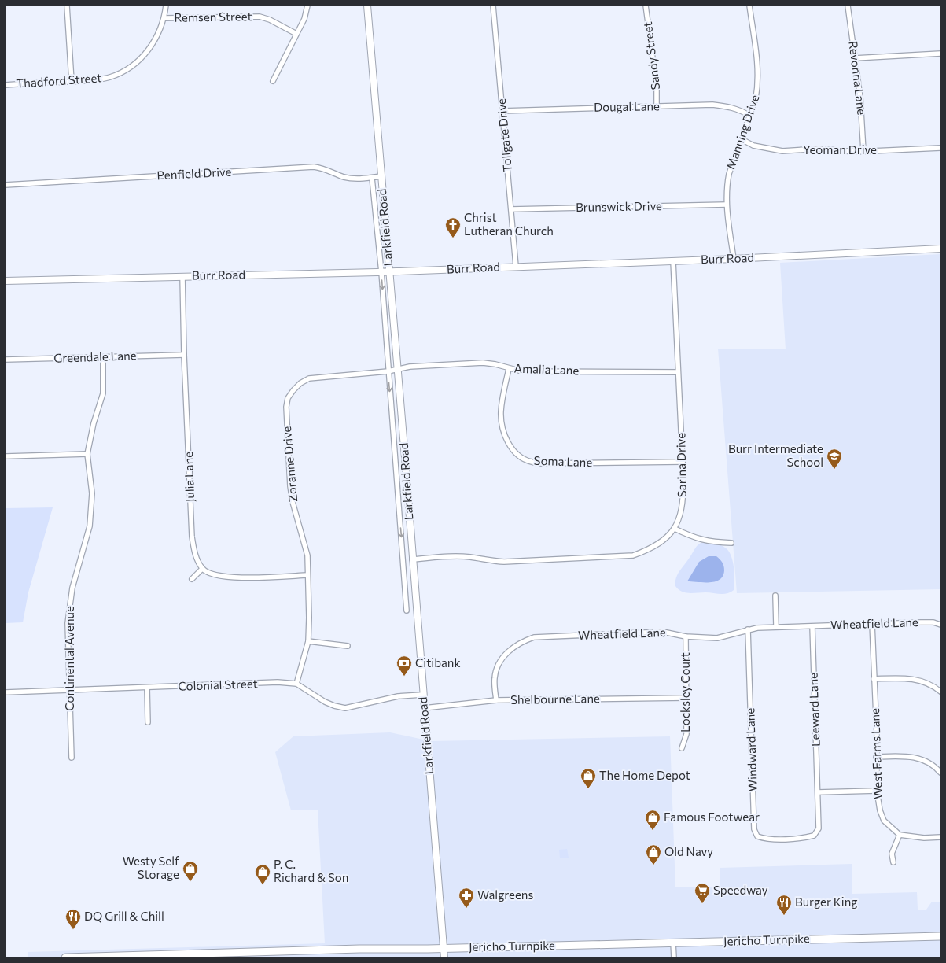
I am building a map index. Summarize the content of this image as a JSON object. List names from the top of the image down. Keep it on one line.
{"streets":{"main road":["Larkfield Road","Burr Road","Jericho Turnpike"],"street":["Remsen Street","Sandy Street","Revonna Lane","Thadford Street","Dougal Lane","Manning Drive","Tollgate Drive","Yeoman Drive","Penfield Drive","Brunswick Drive","Greendale Lane","Amalia Lane","Soma Lane","Zoranne Drive","Sarina Drive","Julia Lane","Wheatfield Lane","Continental Avenue","Colonial Street","Locksley Court","Shelbourne Lane","Leeward Lane","Windward Lane","West Farms Lane"]},"crossings":[["Remsen Street","Thadford Street"],["Sandy Street","Dougal Lane"],["Revonna Lane","Yeoman Drive"],["Dougal Lane","Manning Drive"],["Dougal Lane","Tollgate Drive"],["Manning Drive","Yeoman Drive"],["Manning Drive","Brunswick Drive"],["Manning Drive","Burr Road"],["Tollgate Drive","Brunswick Drive"],["Tollgate Drive","Burr Road"],["Penfield Drive","Larkfield Road"],["Larkfield Road","Burr Road"],["Larkfield Road","Amalia Lane"],["Larkfield Road","Zoranne Drive"],["Larkfield Road","Sarina Drive"],["Larkfield Road","Colonial Street"],["Larkfield Road","Shelbourne Lane"],["Larkfield Road","Jericho Turnpike"],["Burr Road","Sarina Drive"],["Burr Road","Julia Lane"],["Greendale Lane","Julia Lane"],["Greendale Lane","Continental Avenue"],["Amalia Lane","Soma Lane"],["Amalia Lane","Zoranne Drive"],["Amalia Lane","Sarina Drive"],["Soma Lane","Sarina Drive"],["Zoranne Drive","Colonial Street"],["Wheatfield Lane","Locksley Court"],["Wheatfield Lane","Shelbourne Lane"],["Wheatfield Lane","Leeward Lane"],["Wheatfield Lane","Windward Lane"],["Wheatfield Lane","West Farms Lane"],["Continental Avenue","Colonial Street"],["Locksley Court","Shelbourne Lane"],["Leeward Lane","Windward Lane"]],"places":{"church":["Christ Lutheran Church"],"school or university":["Burr Intermediate School"],"bank":["Citibank"],"shop":["The Home Depot","Famous Footwear","Old Navy","Westy Self Storage","P. C. Richard & Son"],"supermarket":["Speedway"],"pharmacy":["Walgreens"],"restaurant":["Burger King","DQ Grill & Chill"]}}
